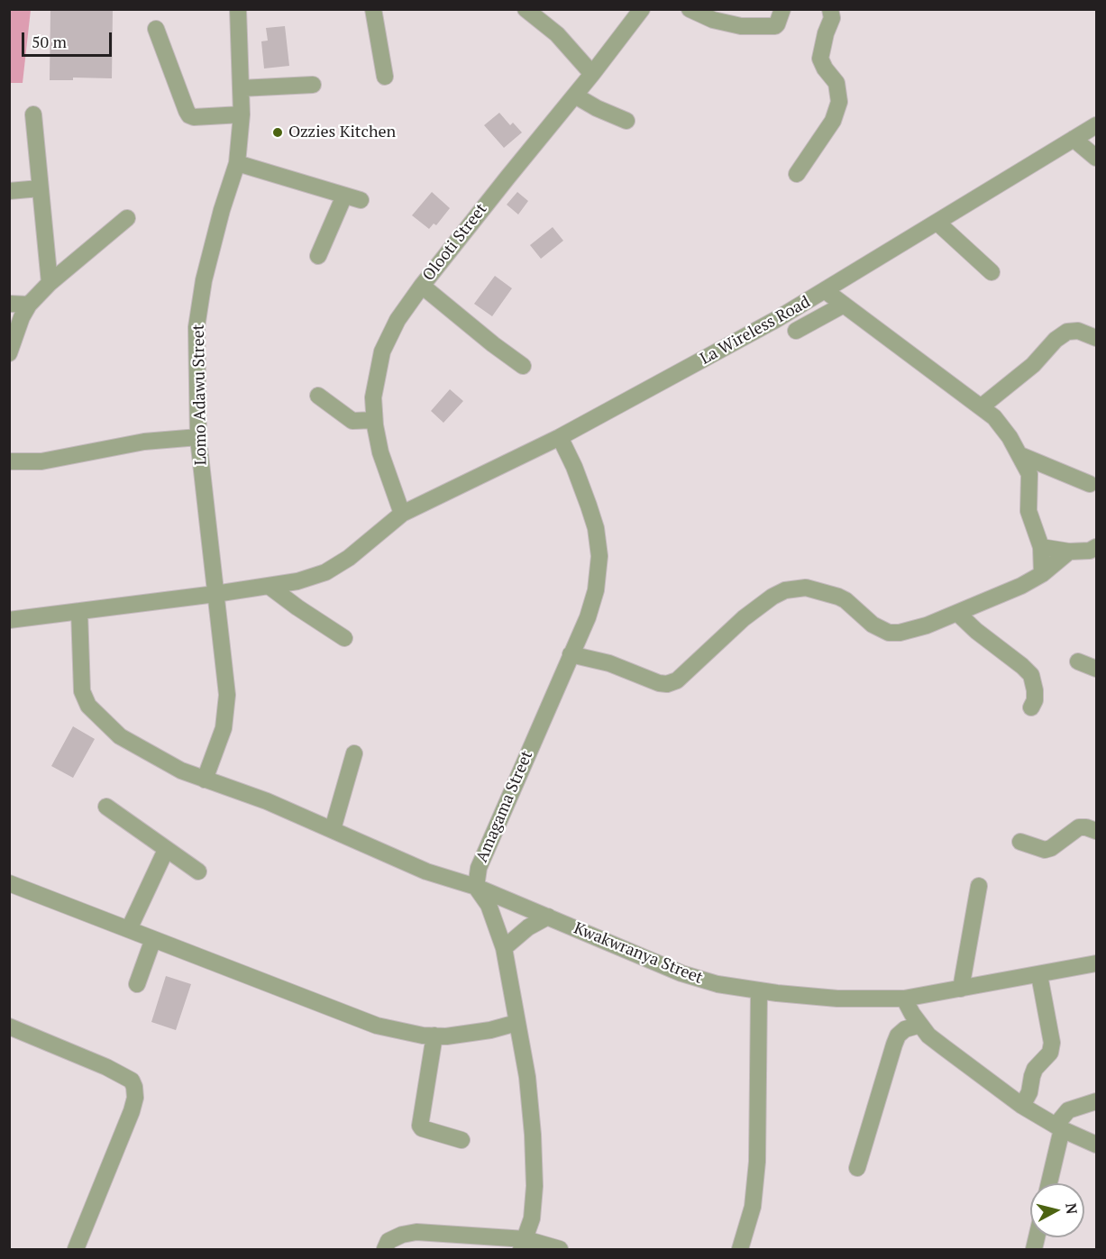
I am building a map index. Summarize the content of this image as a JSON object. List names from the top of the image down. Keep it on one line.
{"streets":{"street":["Olooti Street","La Wireless Road","Lomo Adawu Street","Amagama Street","Kwakwranya Street"]},"crossings":[["Olooti Street","La Wireless Road"],["La Wireless Road","Lomo Adawu Street"],["La Wireless Road","Amagama Street"],["La Wireless Road","Kwakwranya Street"],["Lomo Adawu Street","Kwakwranya Street"],["Amagama Street","Kwakwranya Street"]],"places":["Ozzies Kitchen"],"scale_bar":"50 m","north":"right"}
